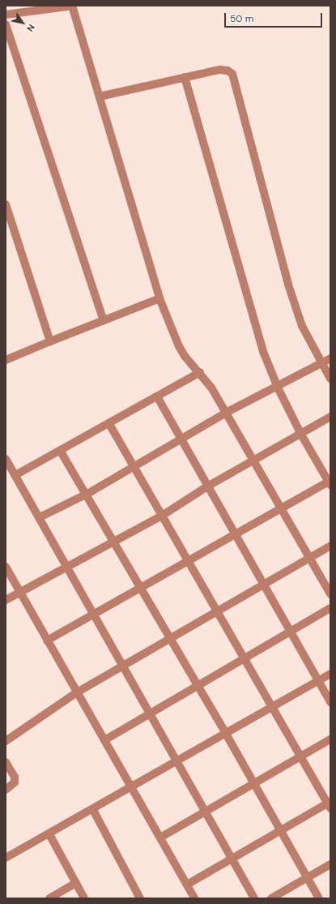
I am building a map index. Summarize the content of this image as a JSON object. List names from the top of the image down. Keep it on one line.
{"scale_bar":"50 m","north":"bottom right"}
